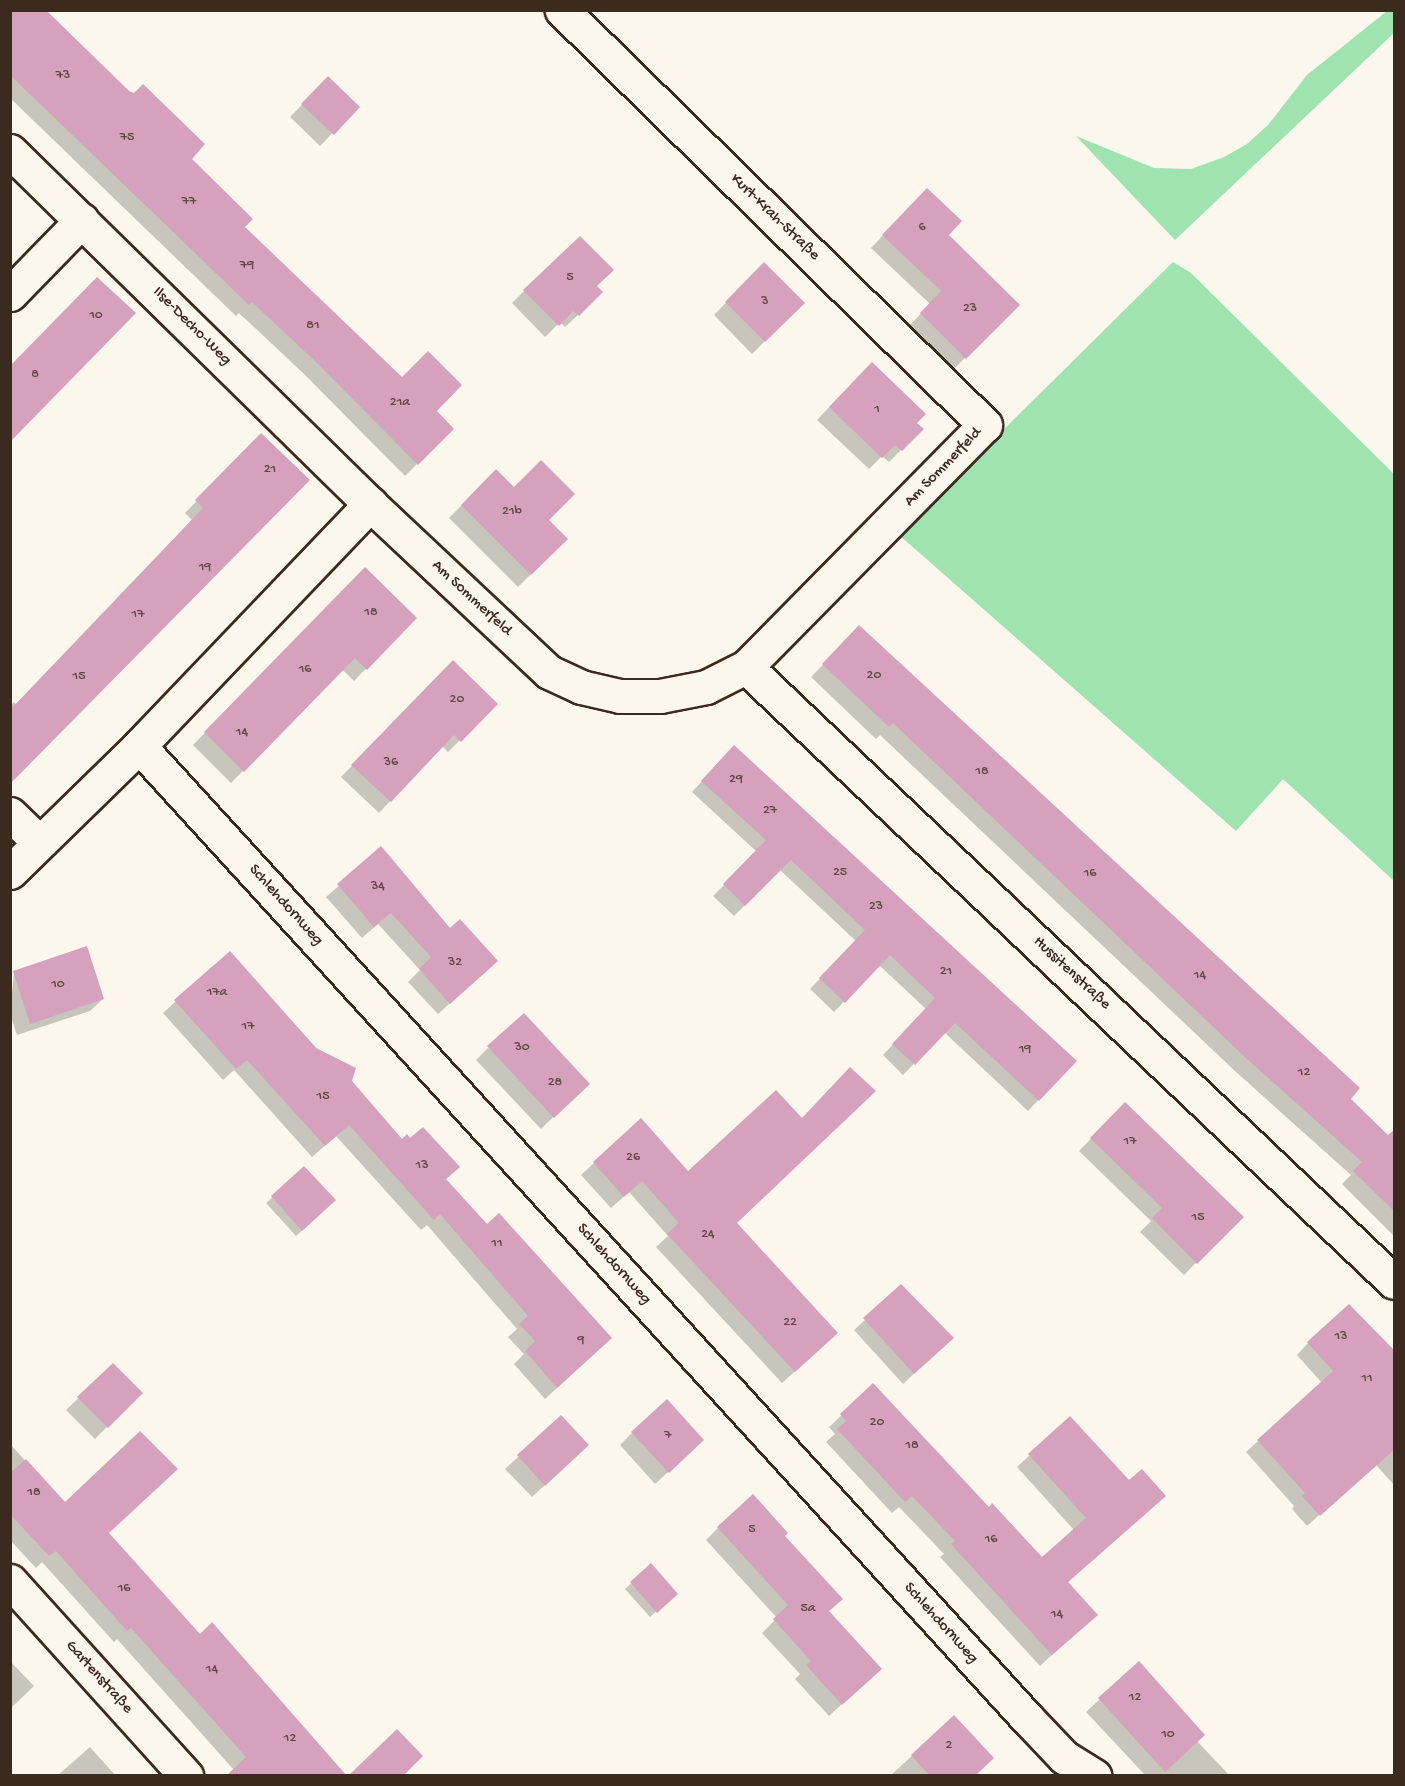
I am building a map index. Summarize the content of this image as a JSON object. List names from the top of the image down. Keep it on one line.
{"streets":{"street":["Kurt-Krah-Straße","Ilse-Decho-Weg","Am Sommerfeld","Schlehdornweg","Hussitenstraße","Gartenstraße"]},"crossings":[["Kurt-Krah-Straße","Am Sommerfeld"],["Ilse-Decho-Weg","Am Sommerfeld"],["Am Sommerfeld","Hussitenstraße"]],"house_numbers":["73","75","77","6","79","5","3","23","10","81","8","21a","1","21","21b","19","18","17","16","20","15","20","14","36","18","29","27","25","16","34","23","32","21","14","10","17a","17","30","19","12","28","15","17","26","13","15","24","11","22","13","9","11","20","7","18","18","5","16","16","5a","14","14","12","10","12","2"]}
